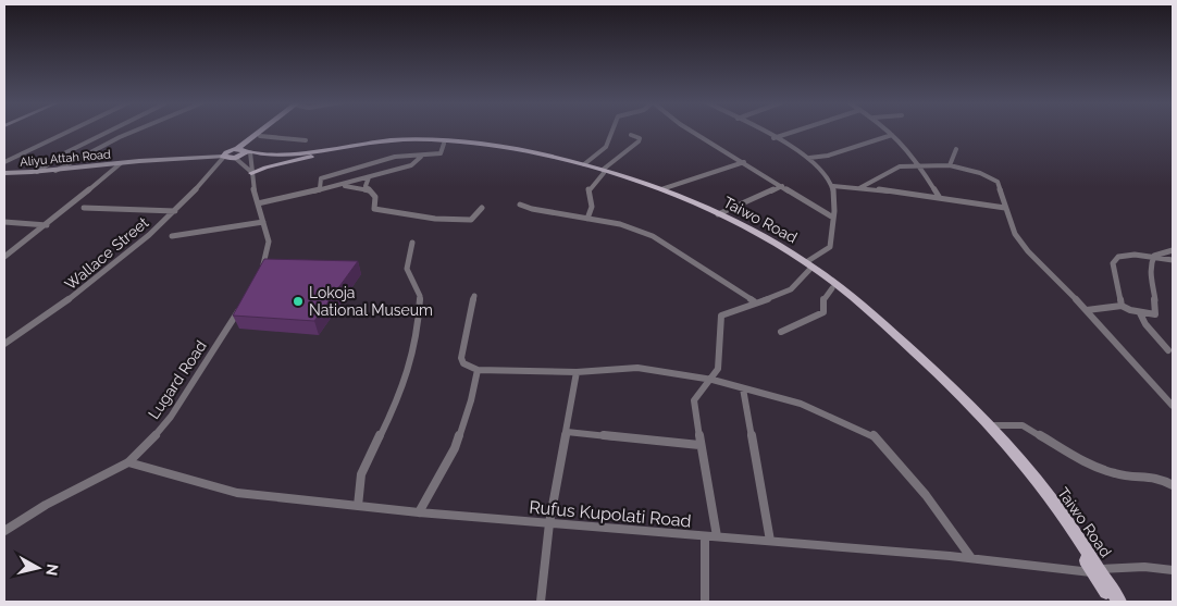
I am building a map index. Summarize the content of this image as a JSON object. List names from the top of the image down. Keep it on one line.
{"streets":{"main road":["Taiwo Road"],"street":["Aliyu Attah Road","Wallace Street","Lugard Road","Rufus Kupolati Road"]},"crossings":[["Taiwo Road","Rufus Kupolati Road"],["Lugard Road","Rufus Kupolati Road"]],"places":["Lokoja National Museum"],"north":"right"}
